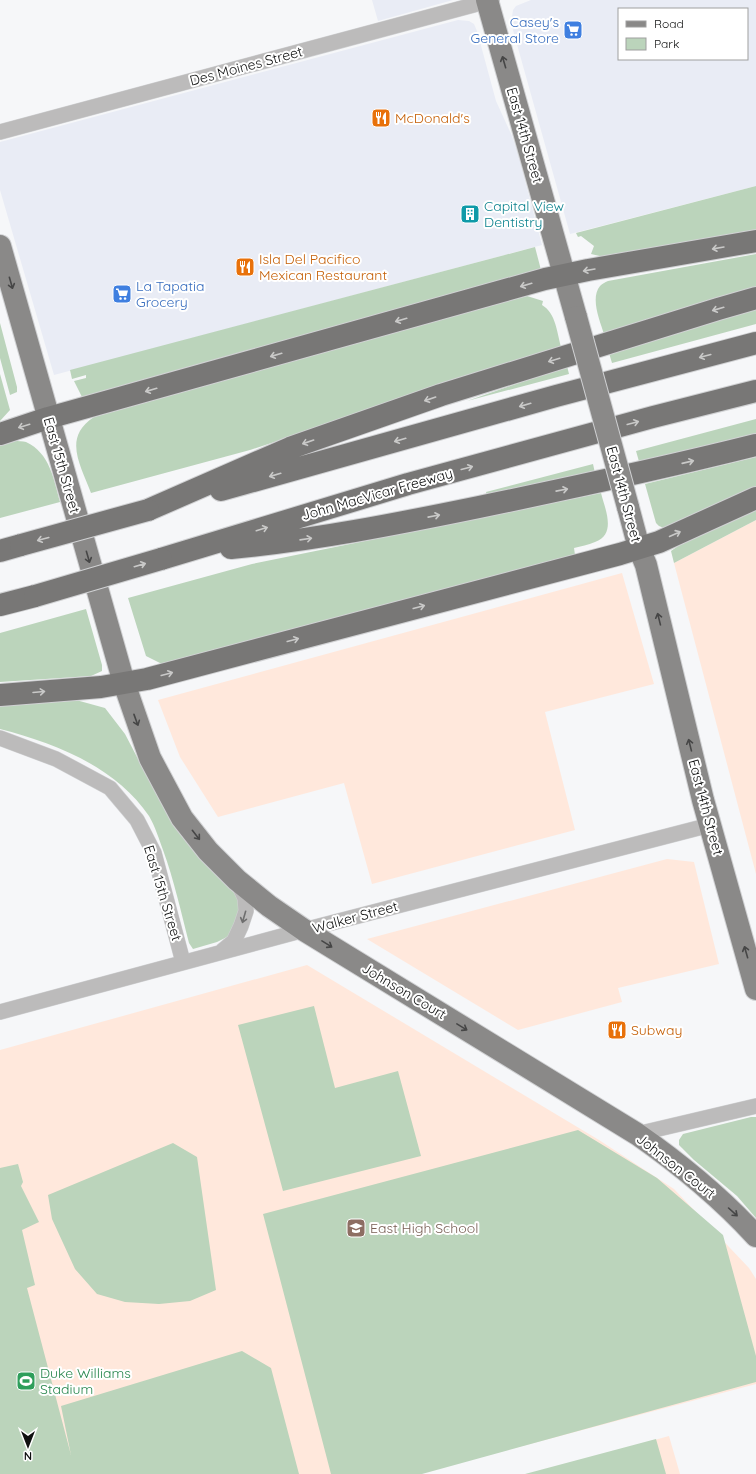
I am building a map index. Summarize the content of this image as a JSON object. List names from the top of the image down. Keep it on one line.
{"streets":{"highway":["John MacVicar Freeway"],"main road":["East 14th Street","East 15th Street","Johnson Court"],"street":["Des Moines Street","Walker Street"]},"crossings":[["Des Moines Street","East 14th Street"],["East 14th Street","Walker Street"],["East 15th Street","Walker Street"],["East 15th Street","Johnson Court"],["Walker Street","Johnson Court"]],"one_way":["East 14th Street","East 15th Street","Johnson Court"],"places":{"supermarket":["Casey's General Store","La Tapatia Grocery"],"restaurant":["McDonald's","Isla Del Pacifico Mexican Restaurant","Subway"],"building":["Capital View Dentistry"],"school or university":["East High School"],"sports":["Duke Williams Stadium"]},"legend":["Road","Park"],"north":"bottom"}
